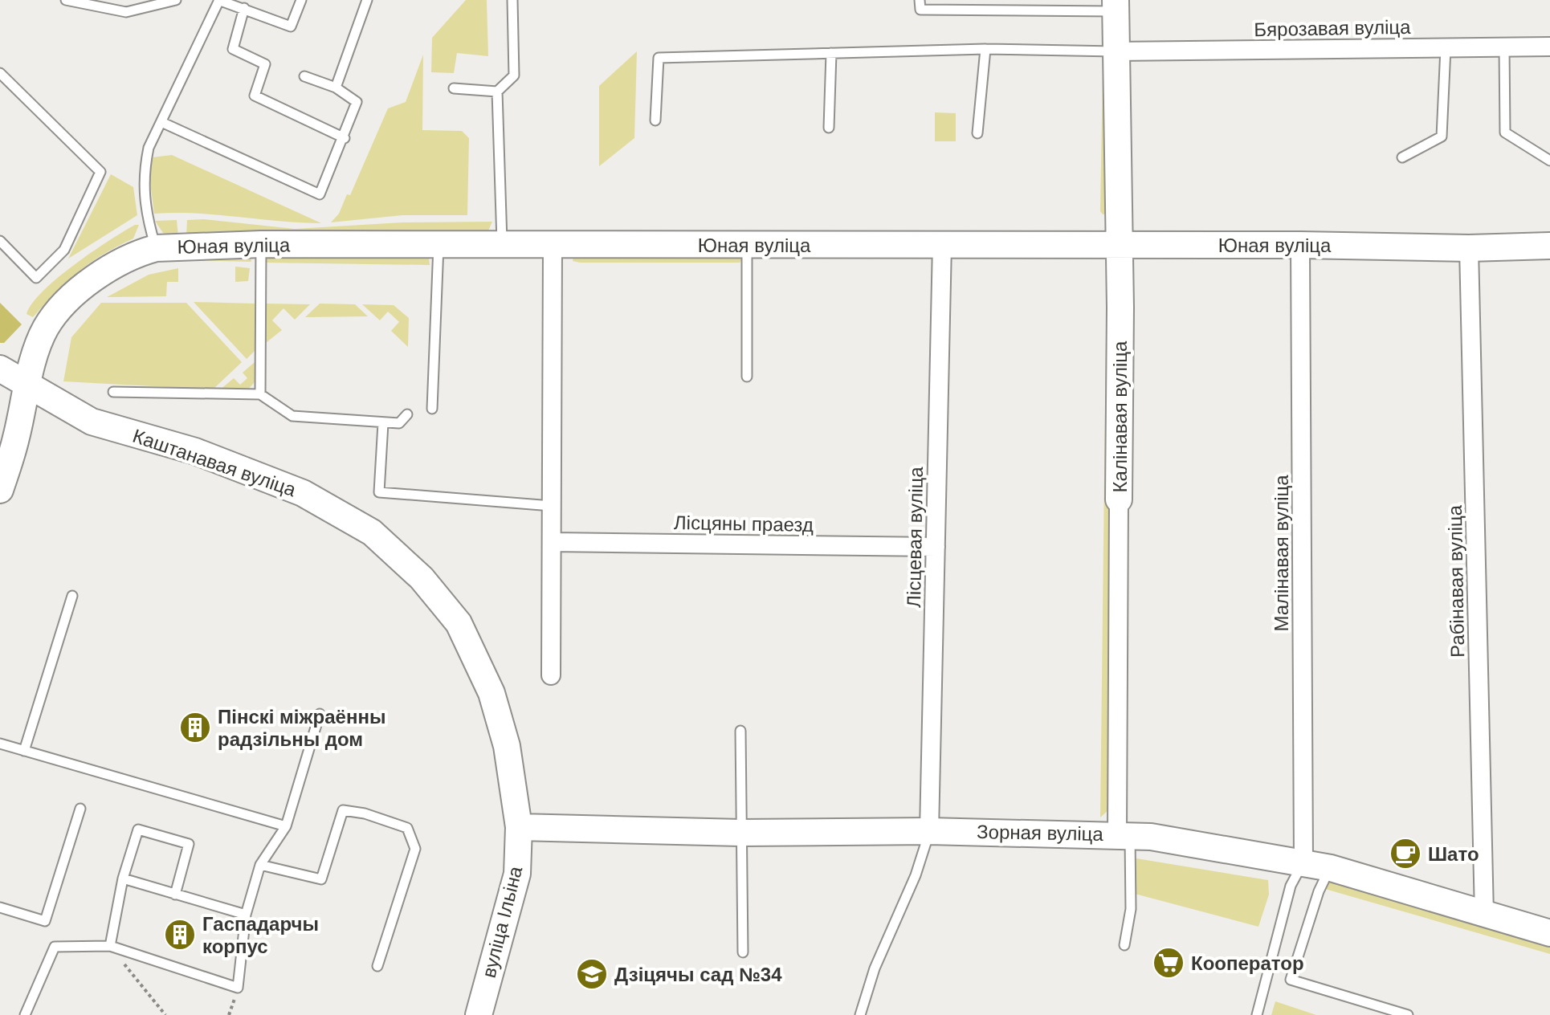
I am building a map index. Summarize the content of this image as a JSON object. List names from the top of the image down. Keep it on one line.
{"streets":{"street":["Бярозавая вуліца","Юная вуліца","Калінавая вуліца","Каштанавая вуліца","Лісцяны праезд","Лісцевая вуліца","Малінавая вуліца","Рабінавая вуліца","Зорная вуліца","вуліца Ільіна"]},"crossings":[["Бярозавая вуліца","Калінавая вуліца"],["Юная вуліца","Калінавая вуліца"],["Юная вуліца","Каштанавая вуліца"],["Юная вуліца","Лісцевая вуліца"],["Юная вуліца","Малінавая вуліца"],["Юная вуліца","Рабінавая вуліца"],["Калінавая вуліца","Зорная вуліца"],["Каштанавая вуліца","Зорная вуліца"],["Каштанавая вуліца","вуліца Ільіна"],["Лісцяны праезд","Лісцевая вуліца"],["Лісцевая вуліца","Зорная вуліца"],["Малінавая вуліца","Зорная вуліца"],["Рабінавая вуліца","Зорная вуліца"],["Зорная вуліца","вуліца Ільіна"]],"places":{"building":["Пінскі міжраённы радзільны дом","Гаспадарчы корпус"],"cafe":["Шато"],"supermarket":["Кооператор"],"school or university":["Дзіцячы сад №34"]}}
